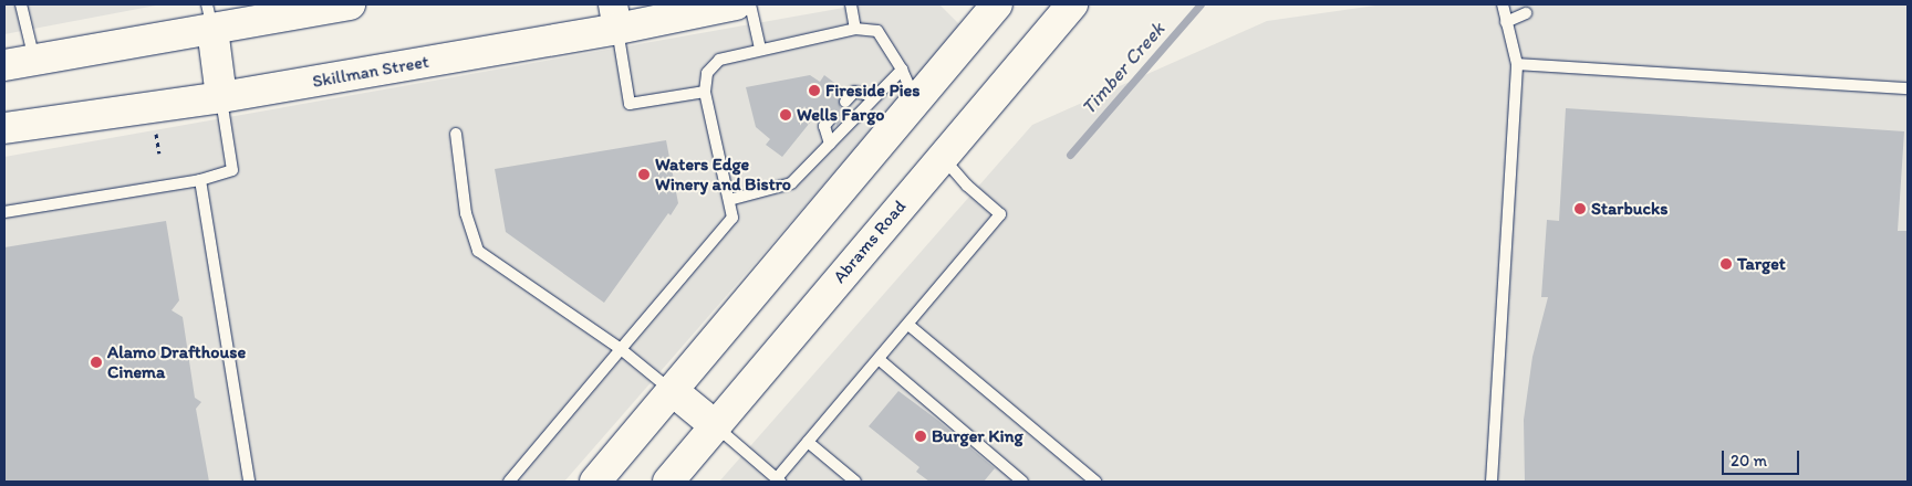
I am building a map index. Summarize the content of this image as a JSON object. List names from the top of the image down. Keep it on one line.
{"streets":{"main road":["Skillman Street","Abrams Road"]},"water":["Timber Creek"],"places":["Fireside Pies","Wells Fargo","Waters Edge Winery and Bistro","Starbucks","Target","Alamo Drafthouse Cinema","Burger King"],"scale_bar":"20 m"}
